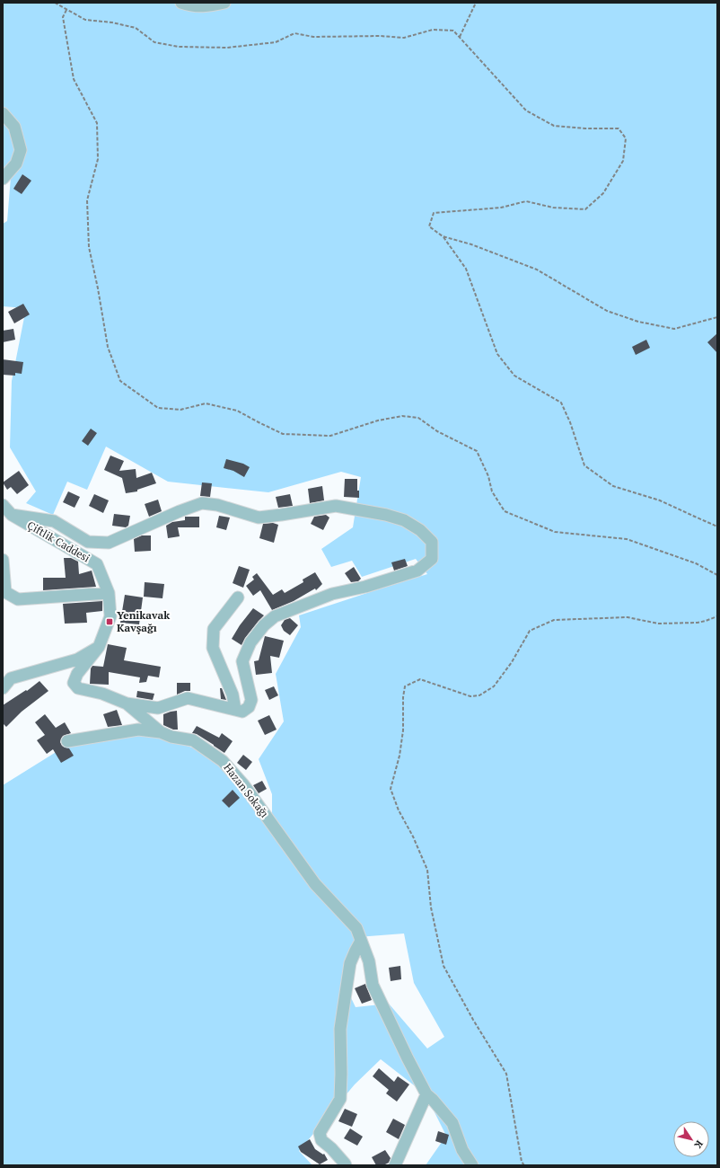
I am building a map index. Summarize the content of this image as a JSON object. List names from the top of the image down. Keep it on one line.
{"streets":{"street":["Çiftlik Caddesi","Hazan Sokağı"]},"crossings":[["Çiftlik Caddesi","Hazan Sokağı"]],"places":{"transit":["Yenikavak Kavşağı"]},"north":"bottom right"}
